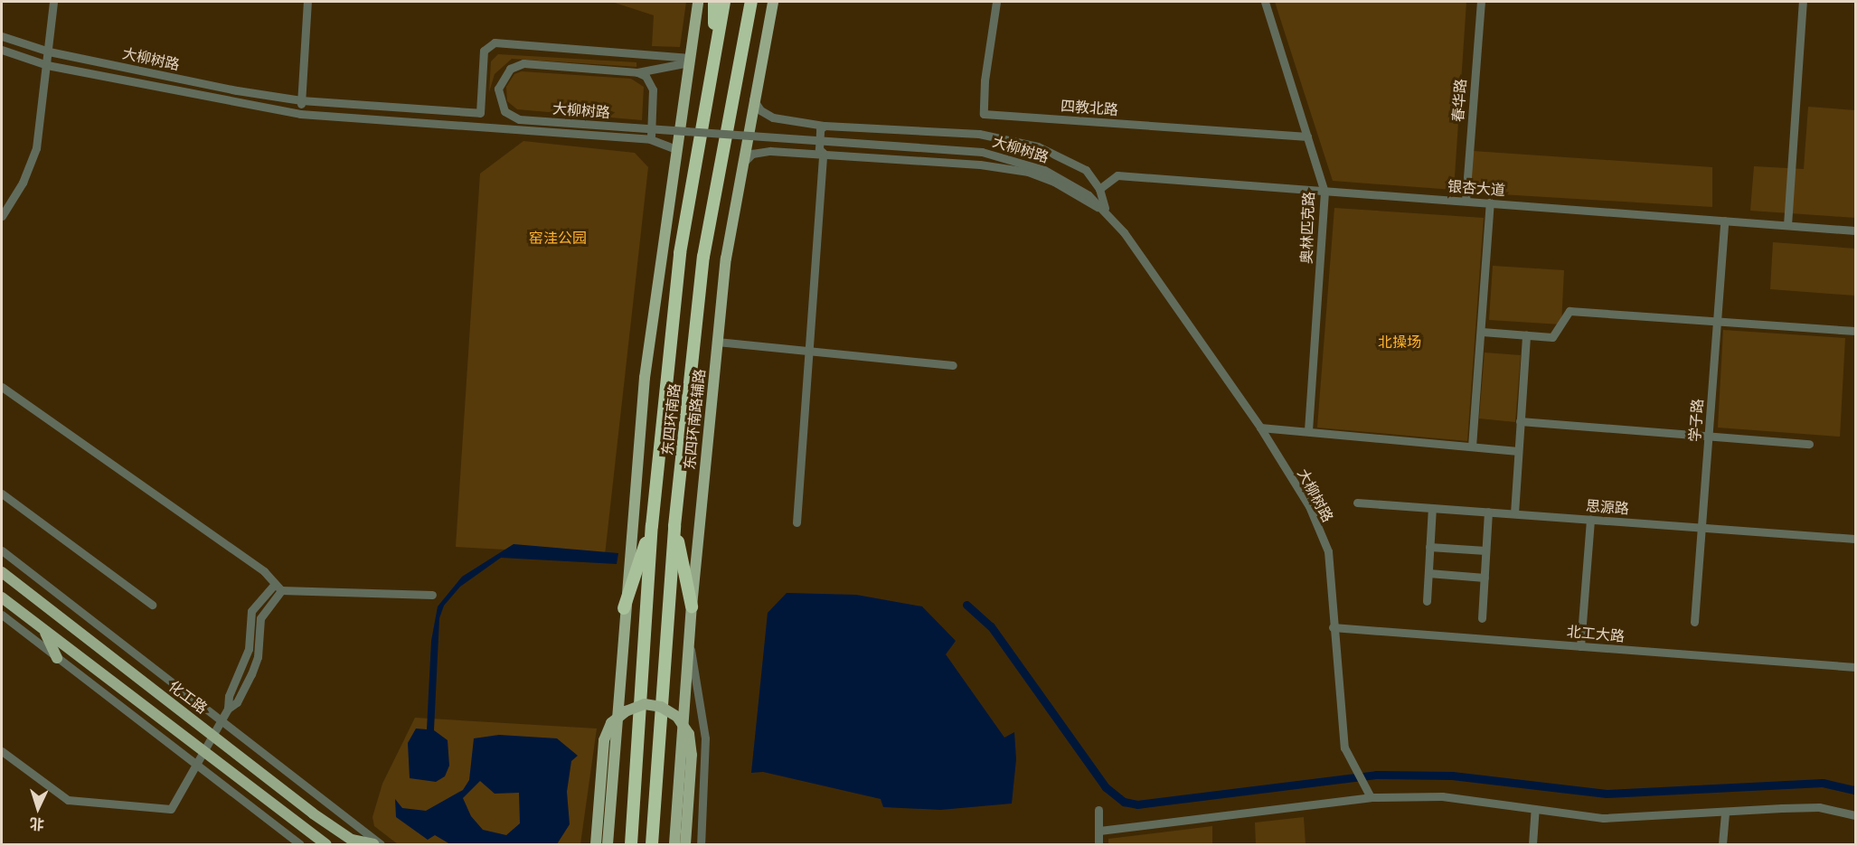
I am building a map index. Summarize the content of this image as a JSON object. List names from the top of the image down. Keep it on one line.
{"streets":{"highway":["东四环南路"],"main road":["东四环南路辅路","化工路"],"street":["大柳树路","春华路","四教北路","银杏大道","奥林匹克路","学子路","思源路","北工大路"]},"crossings":[["大柳树路","北工大路"],["春华路","银杏大道"],["四教北路","奥林匹克路"],["银杏大道","奥林匹克路"],["银杏大道","学子路"],["学子路","思源路"]],"parks":["窑洼公园","北操场"],"north":"bottom"}
